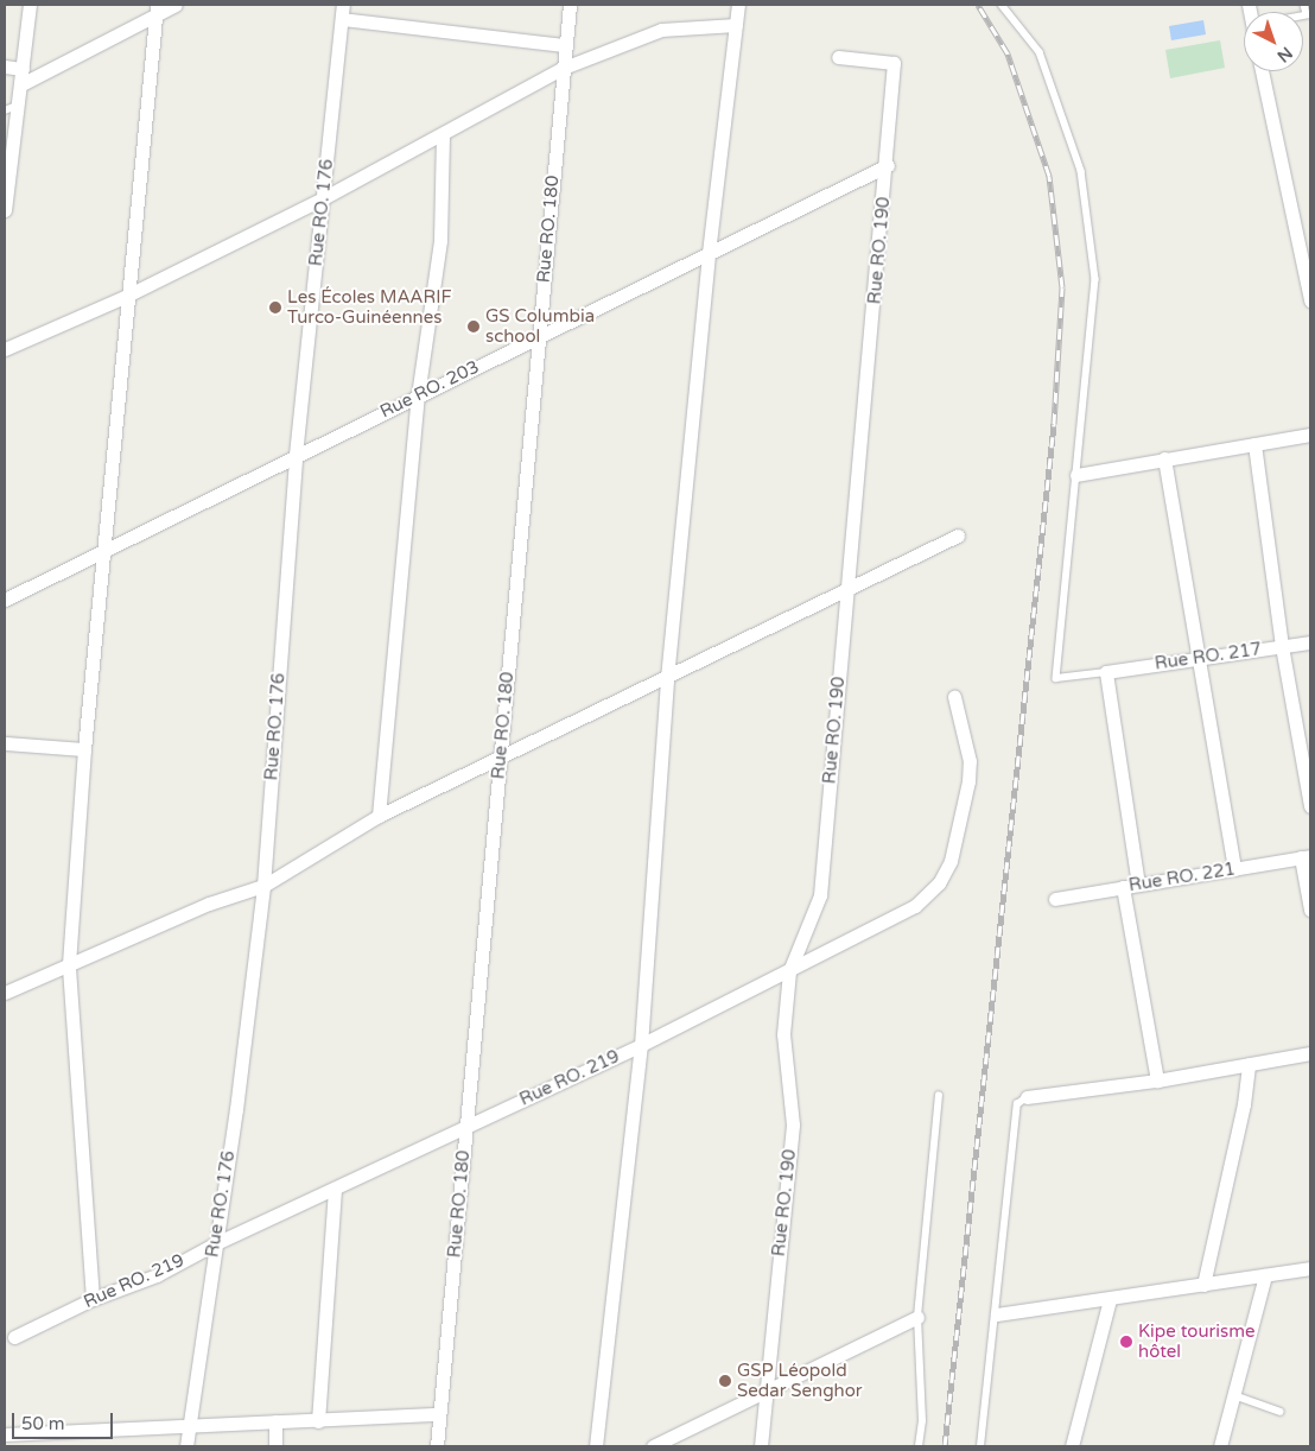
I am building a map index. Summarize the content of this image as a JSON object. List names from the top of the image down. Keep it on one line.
{"streets":{"street":["Rue RO. 176","Rue RO. 180","Rue RO. 190","Rue RO. 203","Rue RO. 217","Rue RO. 221","Rue RO. 219"]},"crossings":[["Rue RO. 176","Rue RO. 203"],["Rue RO. 176","Rue RO. 219"],["Rue RO. 180","Rue RO. 203"],["Rue RO. 180","Rue RO. 219"],["Rue RO. 190","Rue RO. 203"],["Rue RO. 190","Rue RO. 219"]],"places":["Les Écoles MAARIF Turco-Guinéennes","GS Columbia school","Kipe tourisme hôtel","GSP Léopold Sedar Senghor"],"scale_bar":"50 m","north":"bottom right"}
